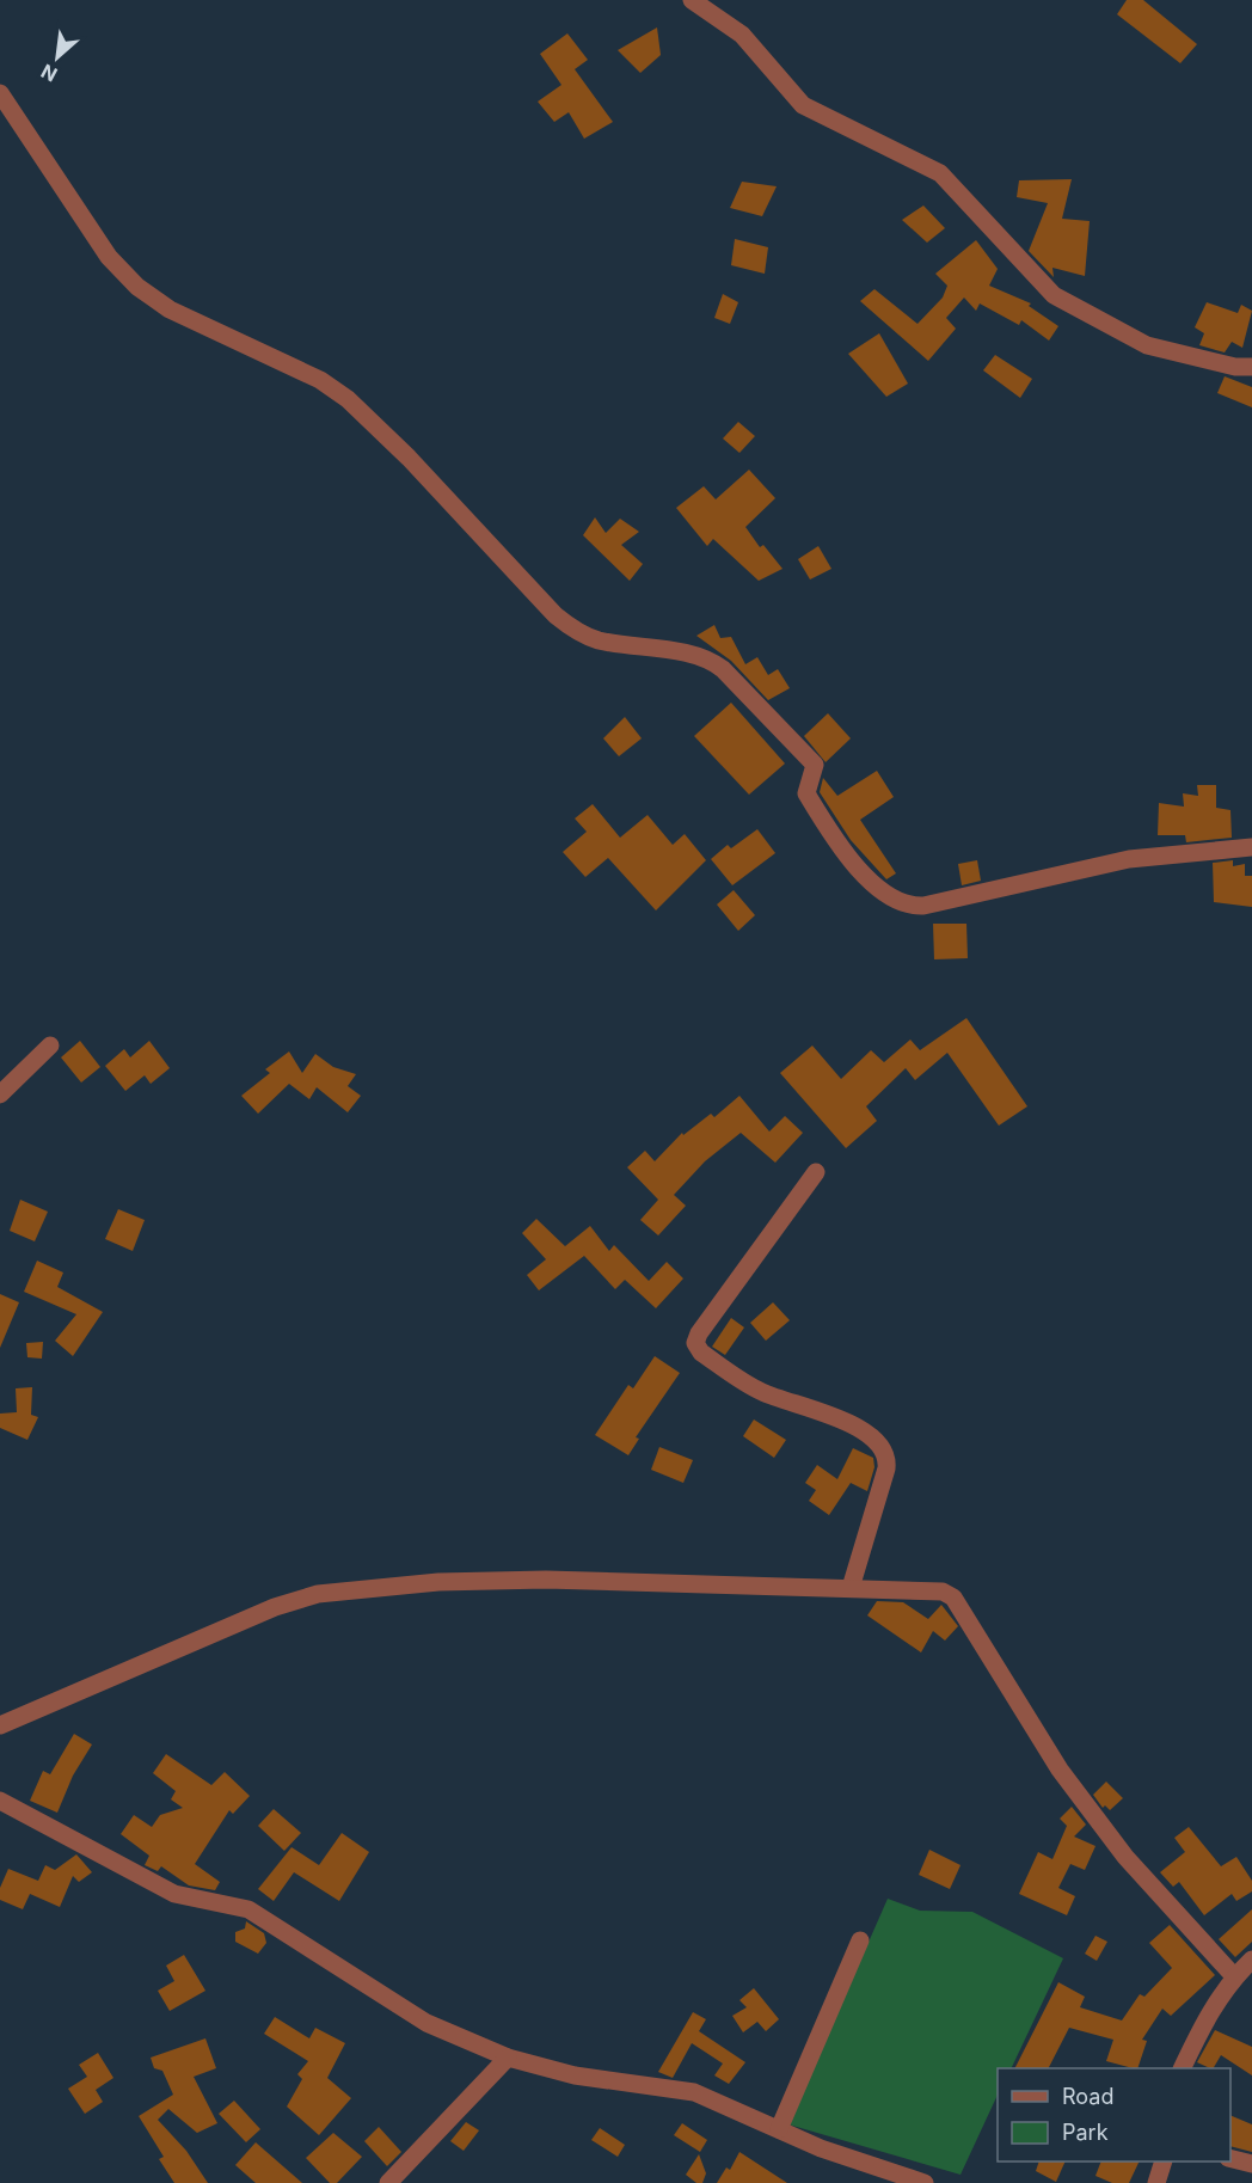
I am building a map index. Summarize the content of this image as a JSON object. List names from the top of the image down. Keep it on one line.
{"legend":["Road","Park"],"north":"bottom left"}
